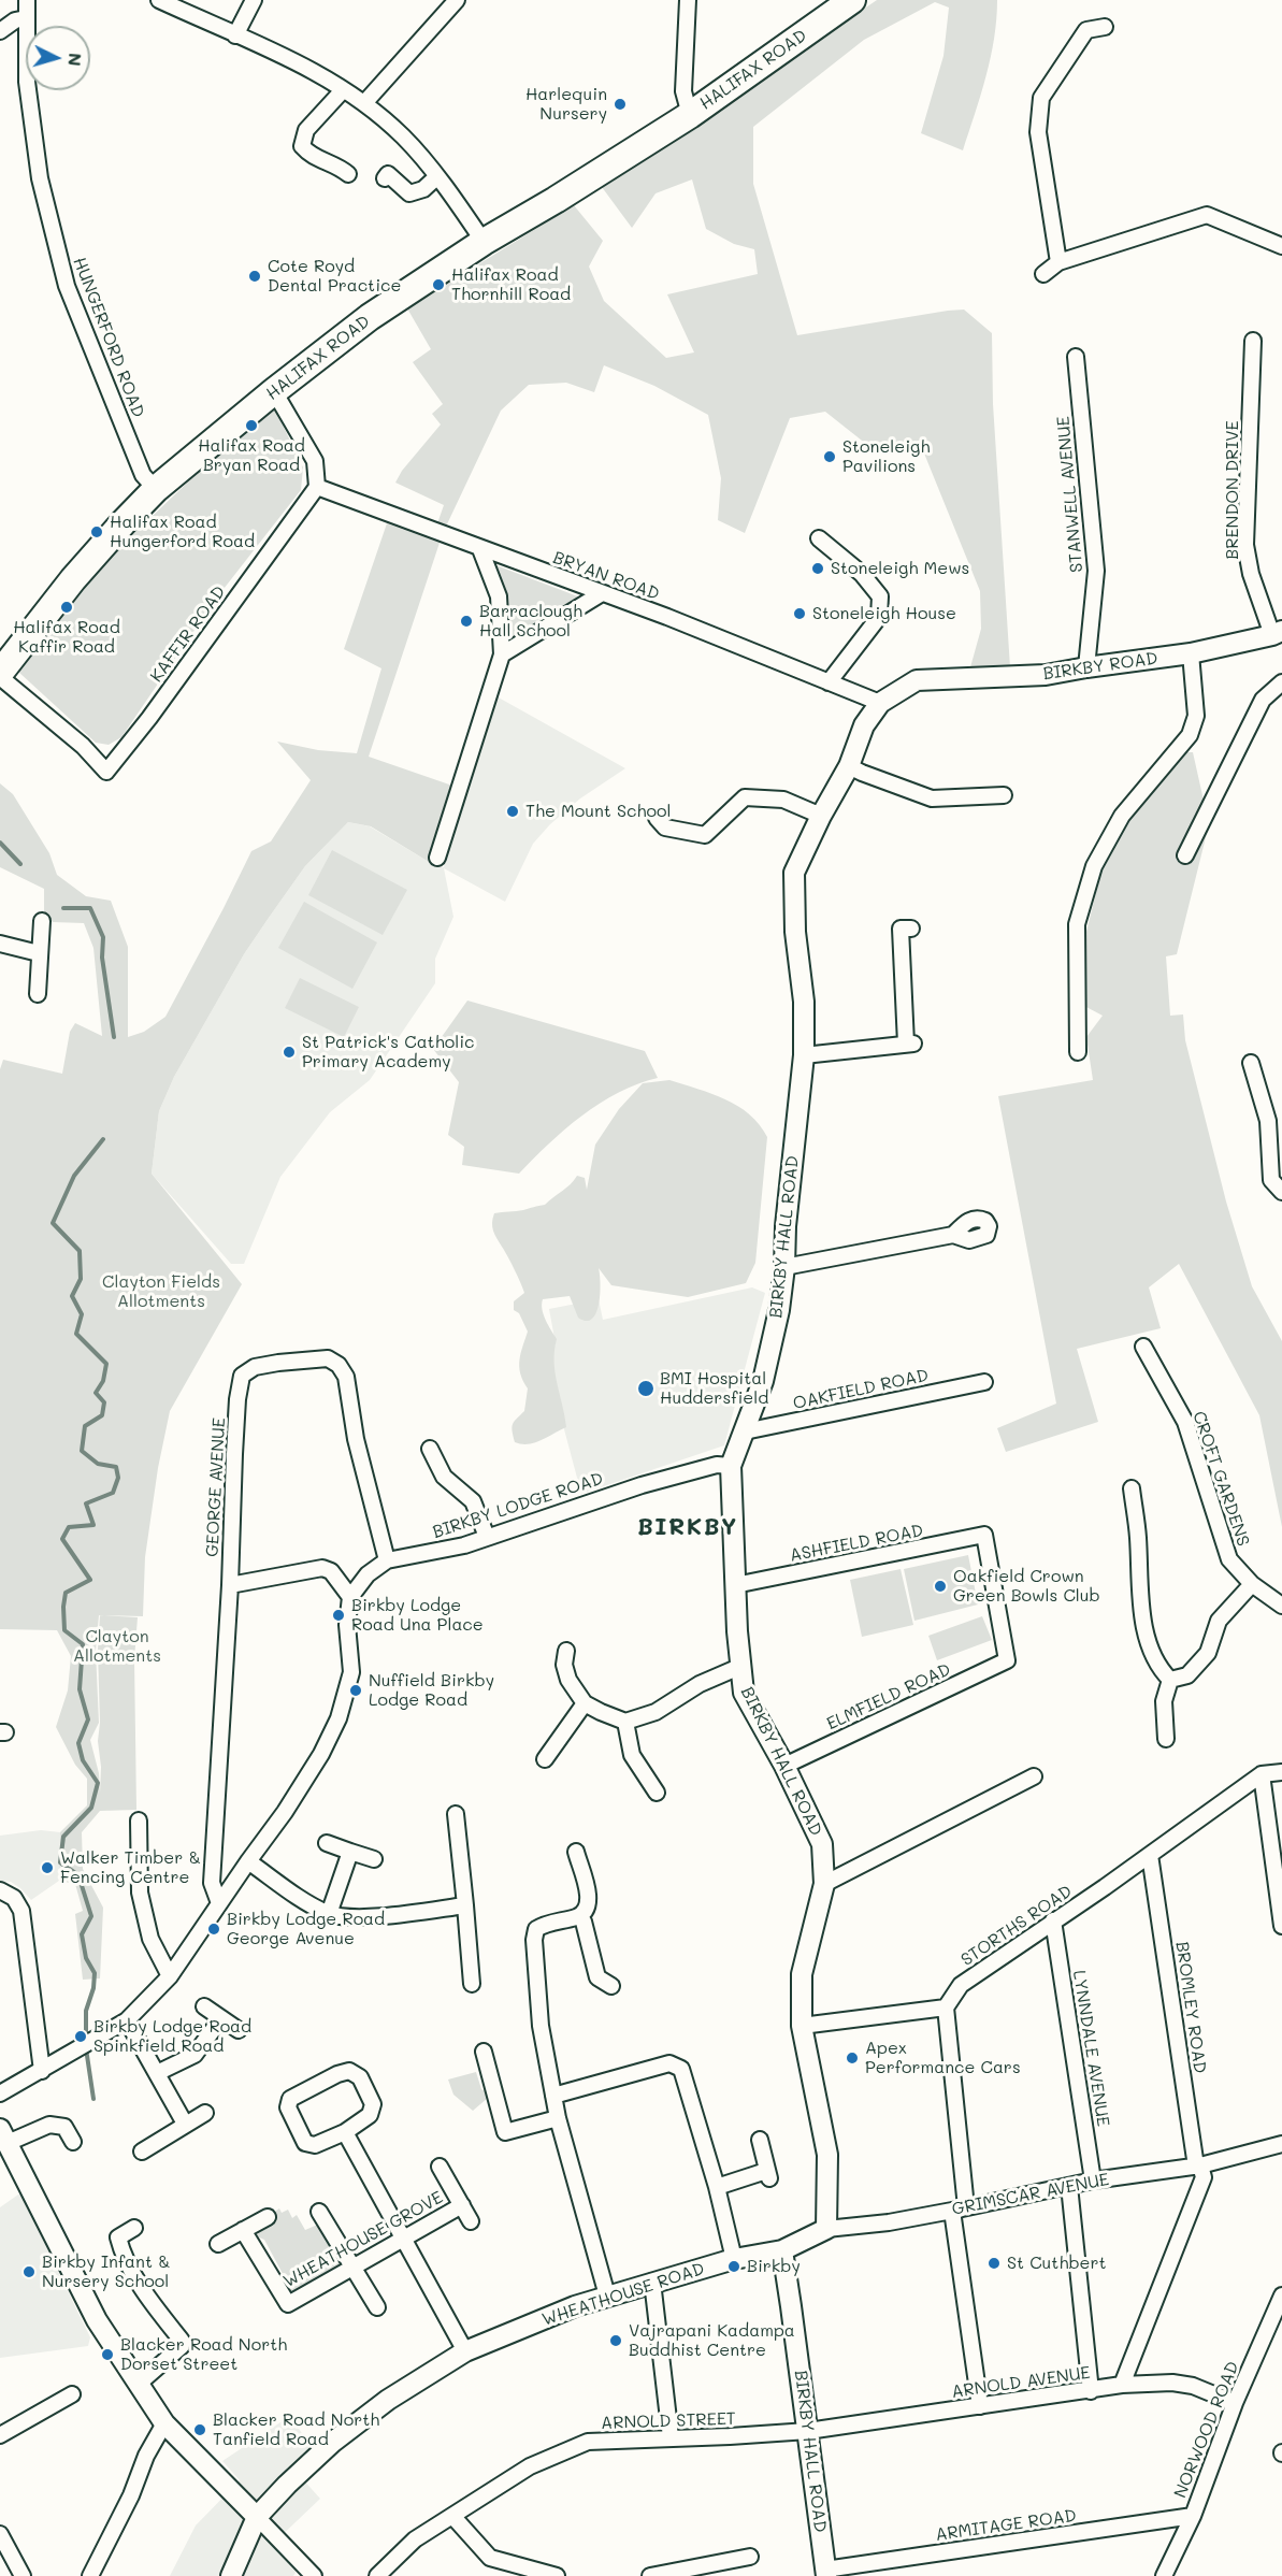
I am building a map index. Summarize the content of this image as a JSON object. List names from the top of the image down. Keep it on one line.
{"streets":{"highway":["HALIFAX ROAD"],"street":["HUNGERFORD ROAD","BRENDON DRIVE","STANWELL AVENUE","BRYAN ROAD","KAFFIR ROAD","BIRKBY ROAD","BIRKBY HALL ROAD","OAKFIELD ROAD","CROFT GARDENS","GEORGE AVENUE","BIRKBY LODGE ROAD","ASHFIELD ROAD","ELMFIELD ROAD","STORTHS ROAD","BROMLEY ROAD","LYNNDALE AVENUE","GRIMSCAR AVENUE","WHEATHOUSE GROVE","WHEATHOUSE ROAD","ARNOLD AVENUE","ARNOLD STREET","NORWOOD ROAD","ARMITAGE ROAD"]},"crossings":[["HALIFAX ROAD","HUNGERFORD ROAD"],["HALIFAX ROAD","KAFFIR ROAD"],["BRENDON DRIVE","BIRKBY ROAD"],["STANWELL AVENUE","BIRKBY ROAD"],["BRYAN ROAD","KAFFIR ROAD"],["BRYAN ROAD","BIRKBY HALL ROAD"],["BIRKBY ROAD","BIRKBY HALL ROAD"],["BIRKBY HALL ROAD","OAKFIELD ROAD"],["BIRKBY HALL ROAD","BIRKBY LODGE ROAD"],["BIRKBY HALL ROAD","ASHFIELD ROAD"],["BIRKBY HALL ROAD","ELMFIELD ROAD"],["BIRKBY HALL ROAD","GRIMSCAR AVENUE"],["BIRKBY HALL ROAD","WHEATHOUSE ROAD"],["BIRKBY HALL ROAD","ARNOLD AVENUE"],["BIRKBY HALL ROAD","ARNOLD STREET"],["BIRKBY HALL ROAD","ARMITAGE ROAD"],["GEORGE AVENUE","BIRKBY LODGE ROAD"],["ASHFIELD ROAD","ELMFIELD ROAD"],["STORTHS ROAD","BROMLEY ROAD"],["STORTHS ROAD","LYNNDALE AVENUE"],["BROMLEY ROAD","GRIMSCAR AVENUE"],["BROMLEY ROAD","ARNOLD AVENUE"],["LYNNDALE AVENUE","GRIMSCAR AVENUE"],["GRIMSCAR AVENUE","WHEATHOUSE ROAD"],["ARNOLD AVENUE","ARNOLD STREET"],["ARNOLD AVENUE","NORWOOD ROAD"],["NORWOOD ROAD","ARMITAGE ROAD"]],"districts":["BIRKBY"],"parks":["Clayton Fields Allotments","Clayton Allotments"],"places":["Harlequin Nursery","Cote Royd Dental Practice","Halifax Road Thornhill Road","Halifax Road Bryan Road","Stoneleigh Pavilions","Halifax Road Hungerford Road","Stoneleigh Mews","Halifax Road Kaffir Road","Stoneleigh House","Barraclough Hall School","The Mount School","St Patrick's Catholic Primary Academy","BMI Hospital Huddersfield","Oakfield Crown Green Bowls Club","Birkby Lodge Road Una Place","Nuffield Birkby Lodge Road","Walker Timber & Fencing Centre","Birkby Lodge Road George Avenue","Birkby Lodge Road Spinkfield Road","Apex Performance Cars","St Cuthbert","Birkby","Birkby Infant & Nursery School","Vajrapani Kadampa Buddhist Centre","Blacker Road North Dorset Street","Blacker Road North Tanfield Road"],"north":"right"}
